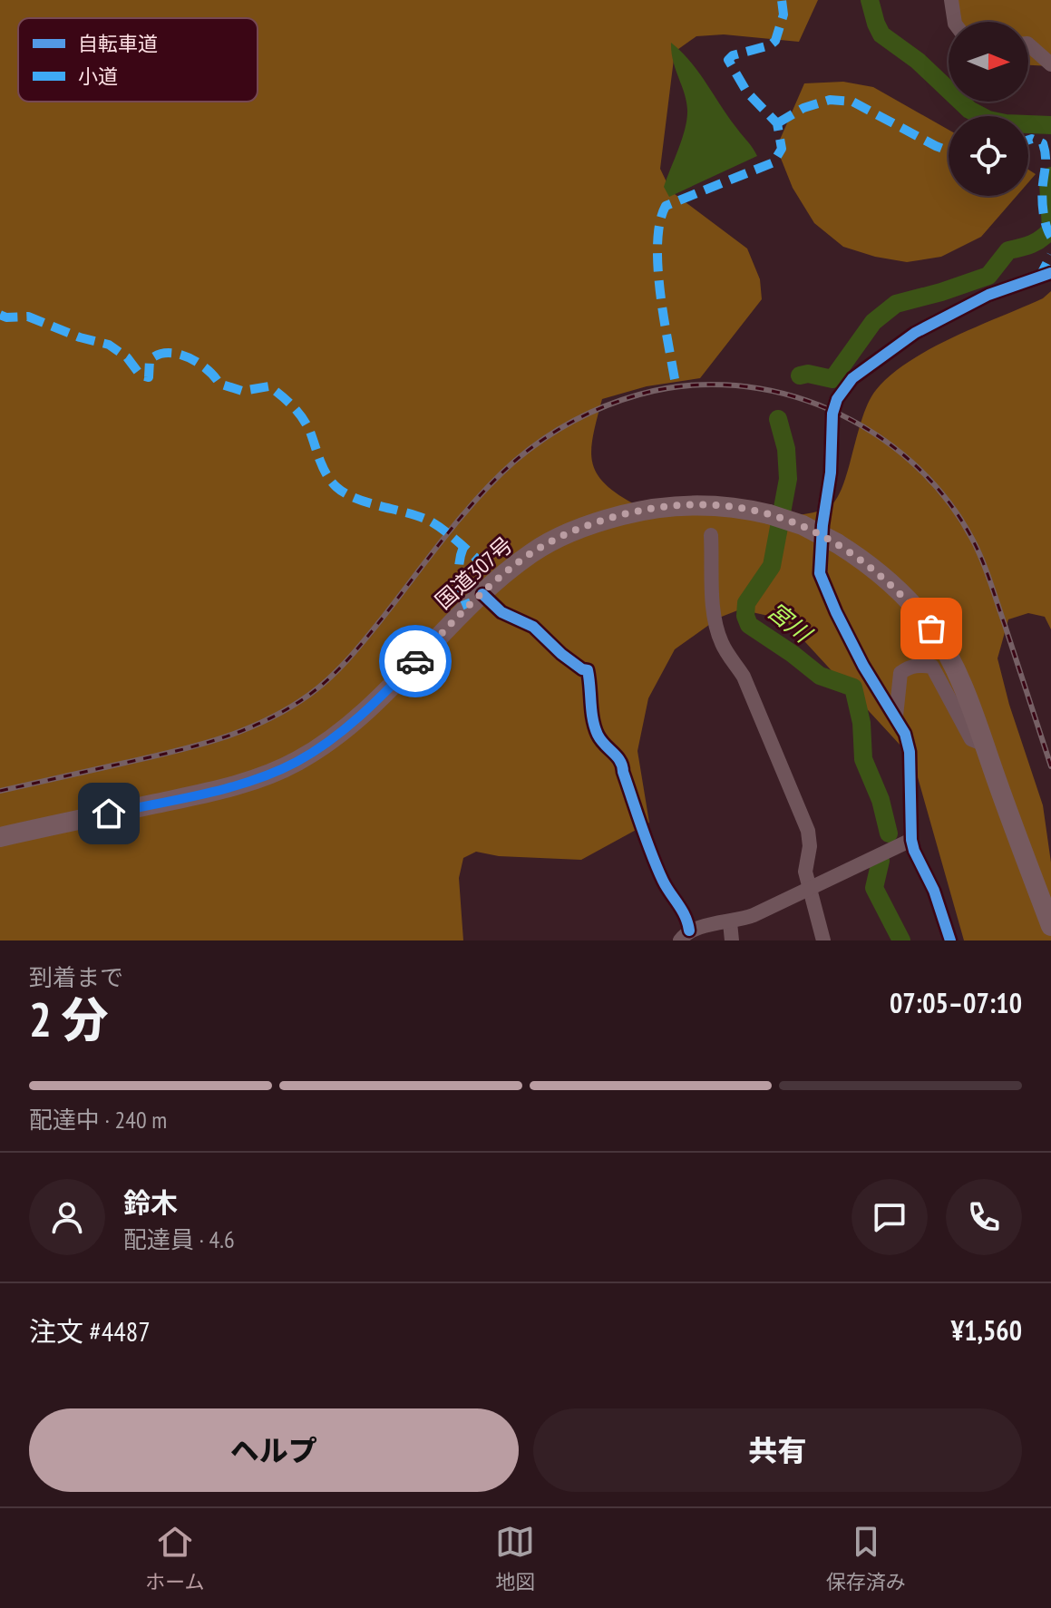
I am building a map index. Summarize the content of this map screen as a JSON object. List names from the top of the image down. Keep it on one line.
{"streets":{"highway":["国道307号"]},"water":["宮川"],"legend":["自転車道","小道"],"north":"right","page":{"heading":["2 分","到着まで","07:05–07:10"],"panel":["鈴木","配達員 · 4.6","注文 #4487","¥1,560"],"bar":"配達中 · 240 m","buttons":["ヘルプ","共有"],"tabs":["ホーム","地図","保存済み"]}}
